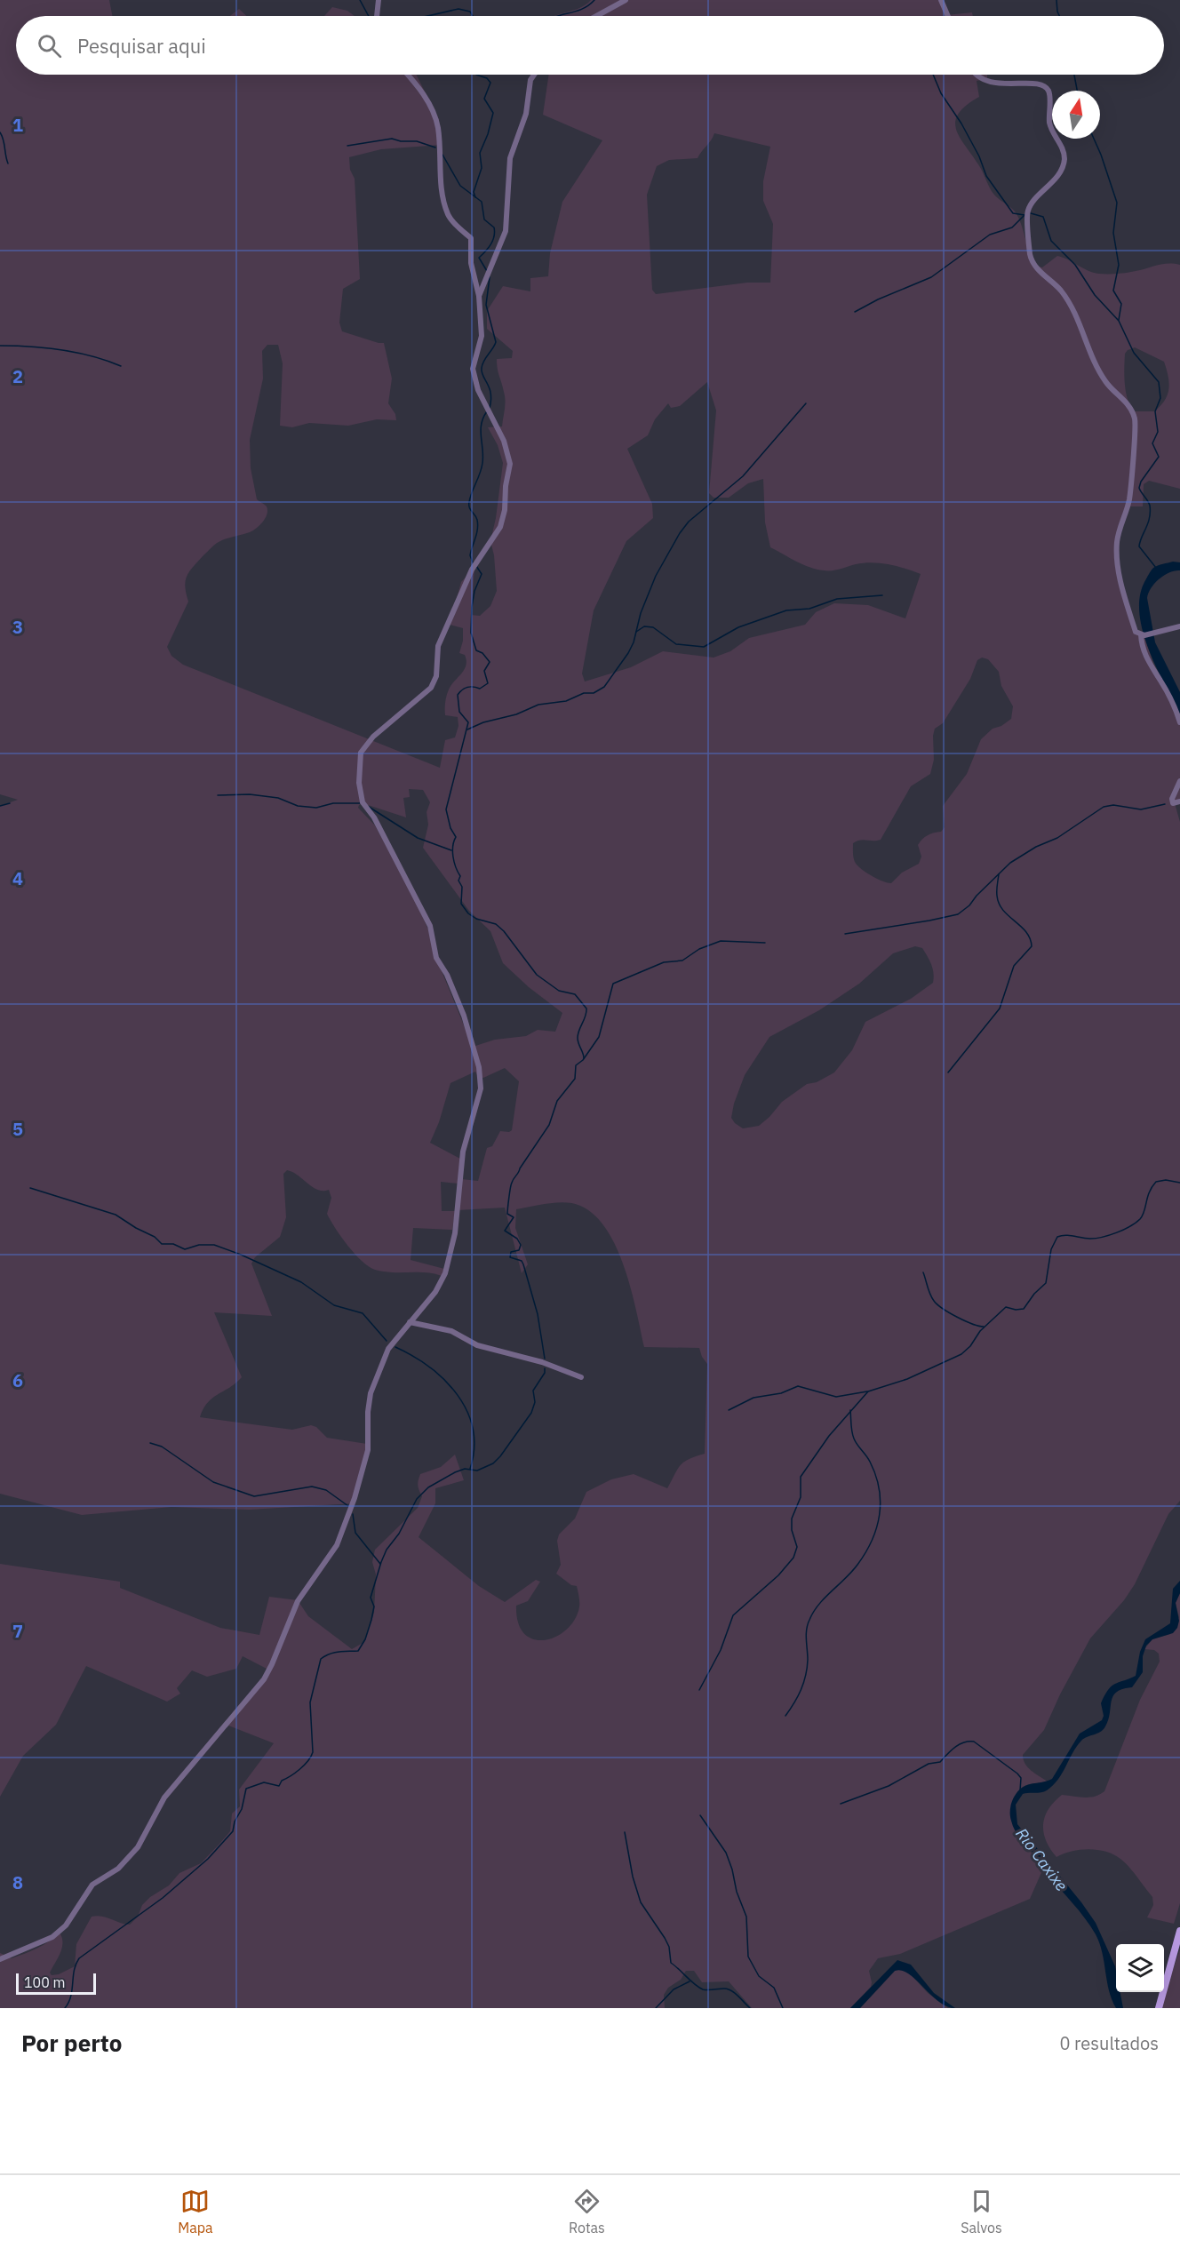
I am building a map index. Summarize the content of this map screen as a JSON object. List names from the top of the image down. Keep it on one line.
{"water":["Rio Caxixe"],"scale_bar":"100 m","north":"top","page":{"search":"Pesquisar aqui","scale":"100 m","heading":["Por perto","0 resultados"],"nav":["Mapa","Rotas","Salvos"]},"grid":{"rows":["1","2","3","4","5","6","7","8"]}}
